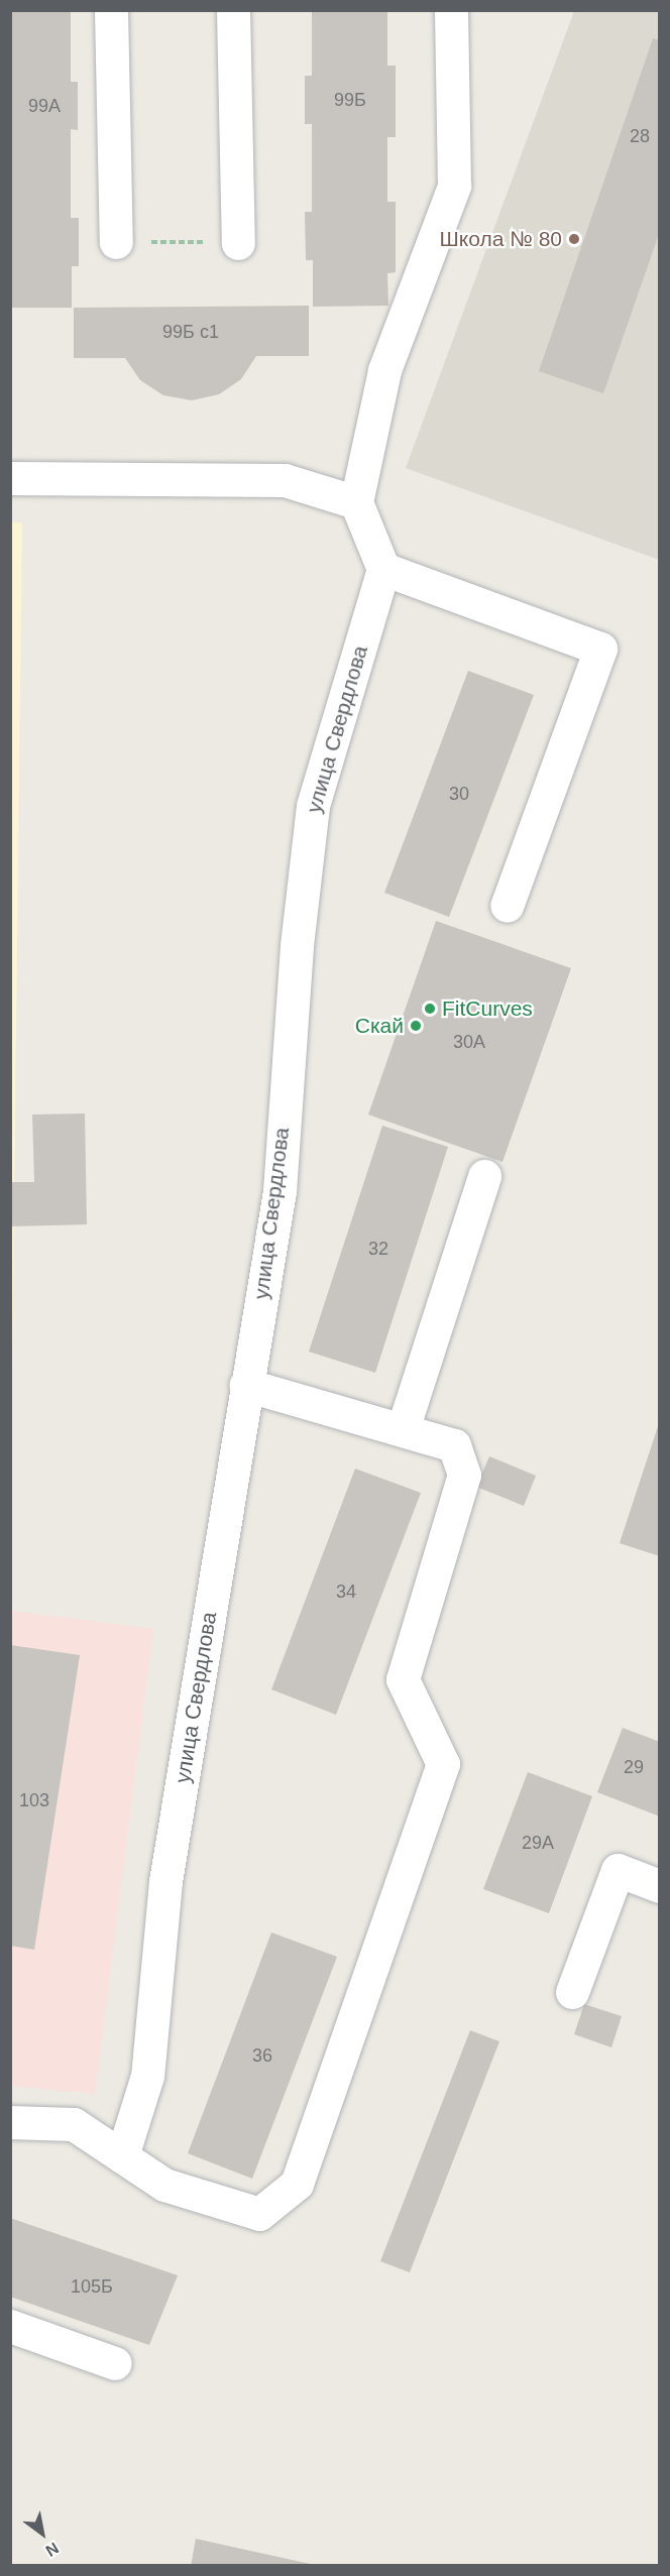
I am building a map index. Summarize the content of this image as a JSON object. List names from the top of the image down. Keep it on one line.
{"streets":{"street":["улица Свердлова"]},"places":["Школа № 80","FitCurves","Скай"],"house_numbers":["99Б","99А","28","99Б с1","30","30А","32","34","29","103","29А","36","105Б"],"north":"bottom right"}
